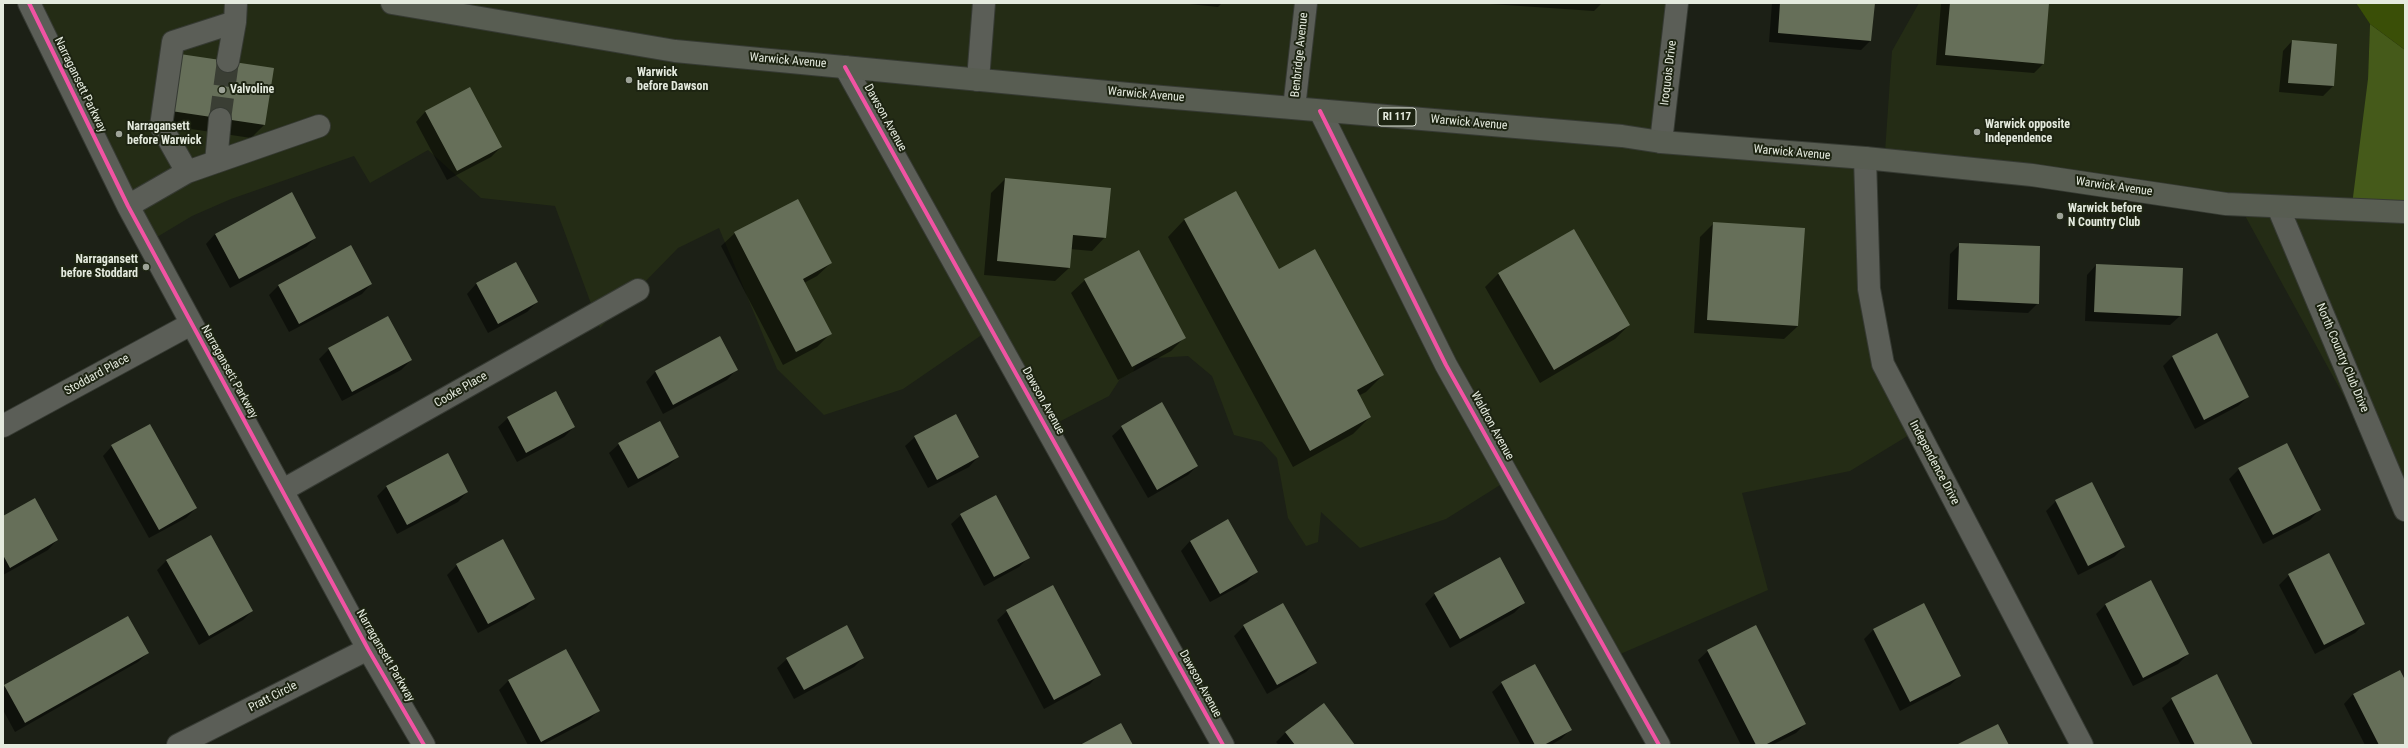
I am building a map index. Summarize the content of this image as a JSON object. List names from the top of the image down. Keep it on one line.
{"streets":{"main road":["Warwick Avenue","RI 117"],"street":["Benbridge Avenue","Iroquois Drive","Narragansett Parkway","Dawson Avenue","North Country Club Drive","Stoddard Place","Cooke Place","Waldron Avenue","Independence Drive","Pratt Circle"]},"crossings":[["Benbridge Avenue","Warwick Avenue"],["Warwick Avenue","Iroquois Drive"],["Warwick Avenue","Dawson Avenue"],["Warwick Avenue","North Country Club Drive"],["Warwick Avenue","Waldron Avenue"],["Warwick Avenue","Independence Drive"],["Narragansett Parkway","Stoddard Place"],["Narragansett Parkway","Cooke Place"],["Narragansett Parkway","Pratt Circle"]],"places":["Warwick before Dawson","Valvoline","Warwick opposite Independence","Narragansett before Warwick","Warwick before N Country Club","Narragansett before Stoddard"]}
